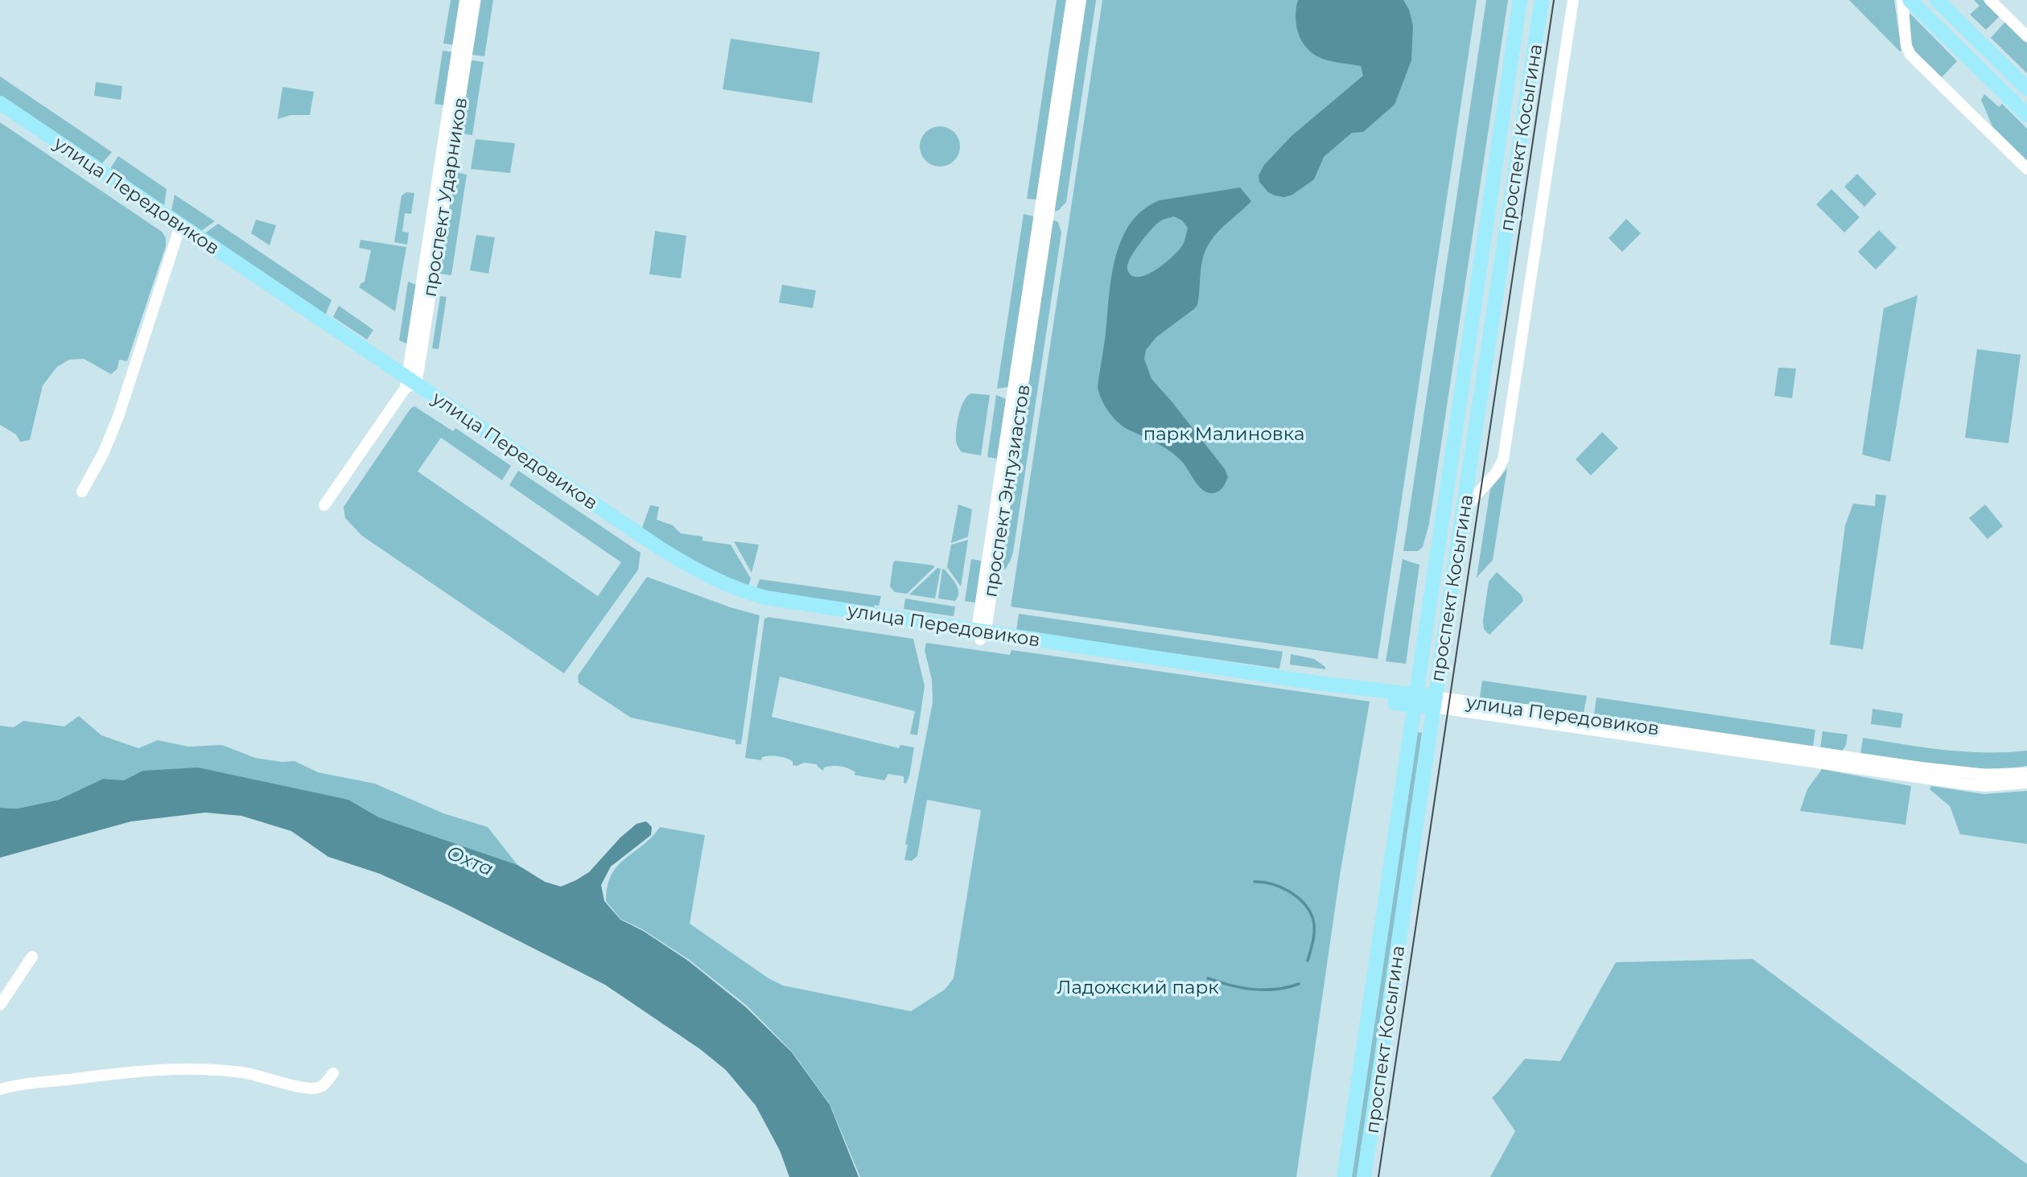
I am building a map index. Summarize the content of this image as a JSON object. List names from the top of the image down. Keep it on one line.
{"streets":{"main road":["проспект Косыгина","улица Передовиков"],"street":["проспект Ударников","проспект Энтузиастов"]},"crossings":[["проспект Косыгина","улица Передовиков"],["улица Передовиков","проспект Ударников"],["улица Передовиков","проспект Энтузиастов"]],"water":["Охта"],"parks":["парк Малиновка","Ладожский парк"]}
